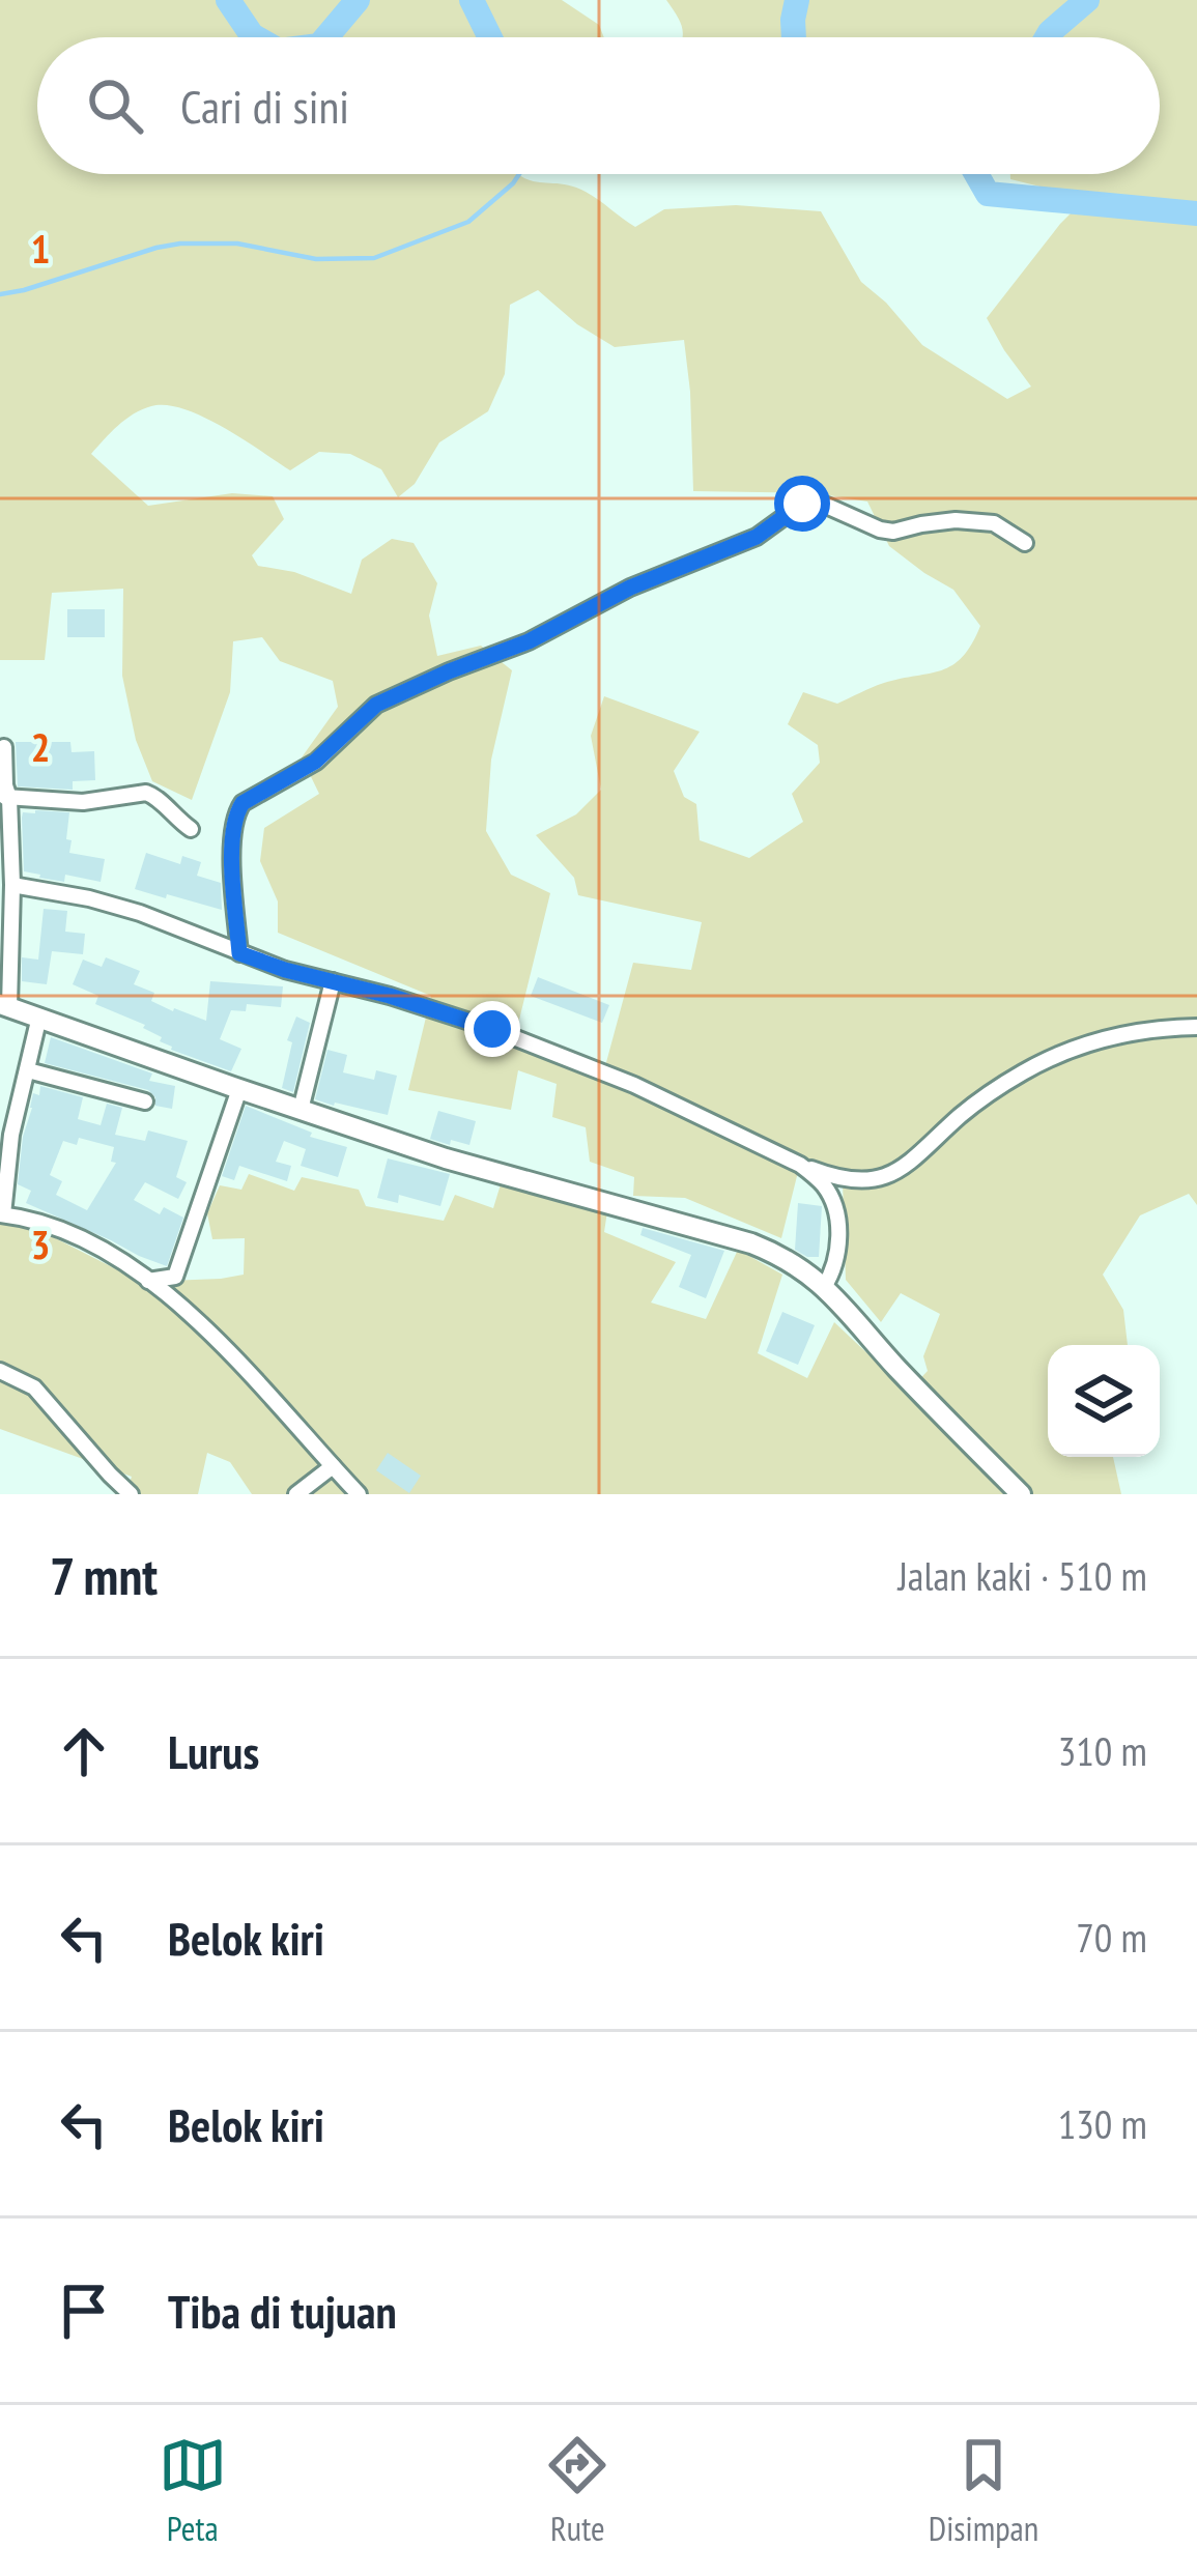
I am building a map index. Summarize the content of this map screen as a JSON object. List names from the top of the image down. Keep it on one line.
{"page":{"search":"Cari di sini","heading":["7 mnt","Jalan kaki · 510 m"],"list":[["Lurus","310 m"],["Belok kiri","70 m"],["Belok kiri","130 m"],"Tiba di tujuan"],"nav":["Peta","Rute","Disimpan"]},"grid":{"rows":["1","2","3"]}}
